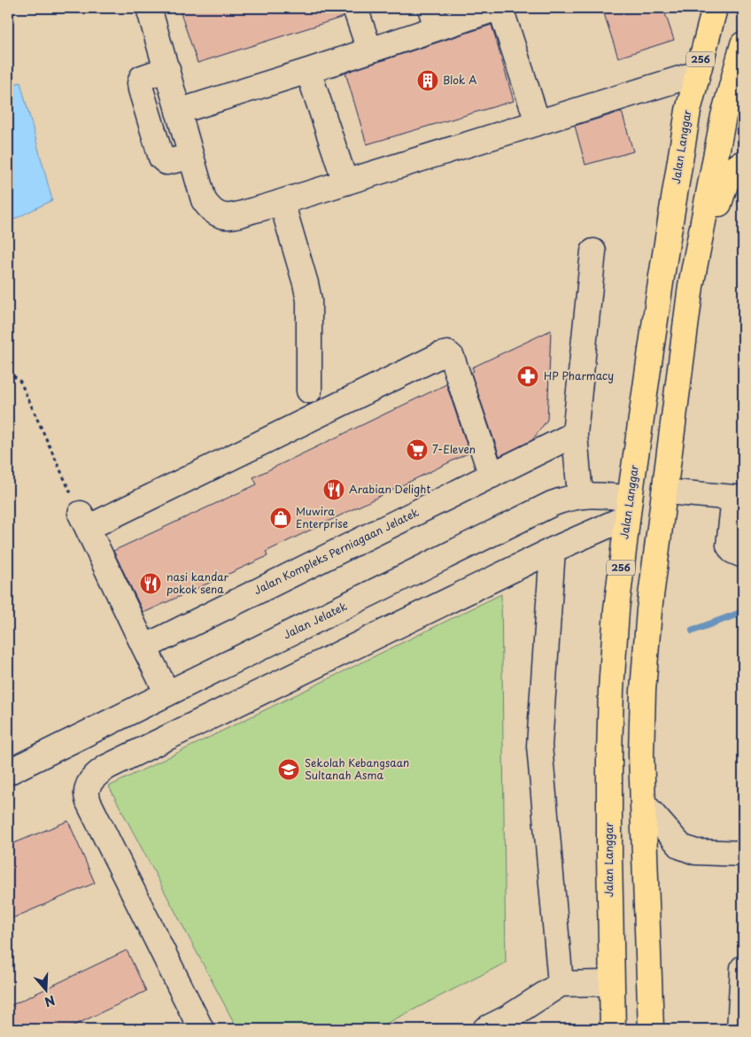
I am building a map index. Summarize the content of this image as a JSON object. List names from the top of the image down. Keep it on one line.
{"streets":{"main road":["256","Jalan Langgar"],"street":["Jalan Kompleks Perniagaan Jelatek","Jalan Jelatek"]},"crossings":[["Jalan Langgar","Jalan Jelatek"]],"places":{"building":["Blok A"],"pharmacy":["HP Pharmacy"],"supermarket":["7-Eleven"],"restaurant":["Arabian Delight","nasi kandar pokok sena"],"shop":["Muwira Enterprise"],"school or university":["Sekolah Kebangsaan Sultanah Asma"]},"north":"bottom"}
